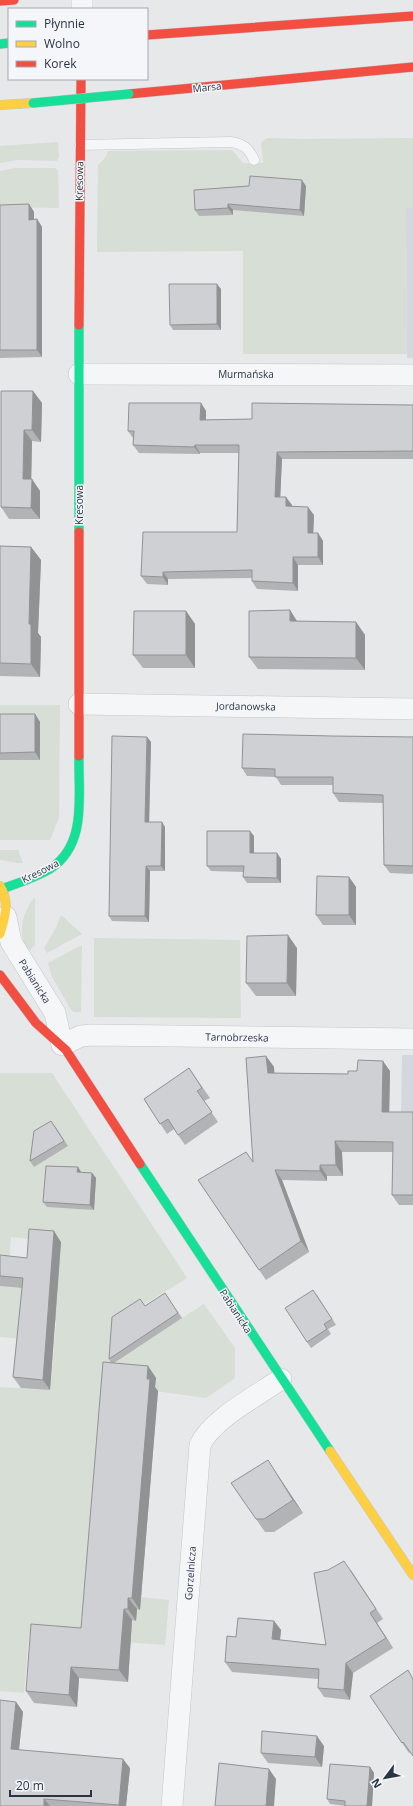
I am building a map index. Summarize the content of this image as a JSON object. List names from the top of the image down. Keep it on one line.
{"streets":{"street":["Marsa","Kresowa","Murmańska","Jordanowska","Pabianicka","Tarnobrzeska","Gorzelnicza"]},"crossings":[["Kresowa","Murmańska"],["Kresowa","Jordanowska"],["Pabianicka","Tarnobrzeska"],["Pabianicka","Gorzelnicza"]],"legend":["Płynnie","Wolno","Korek"],"scale_bar":"20 m","north":"bottom left"}
